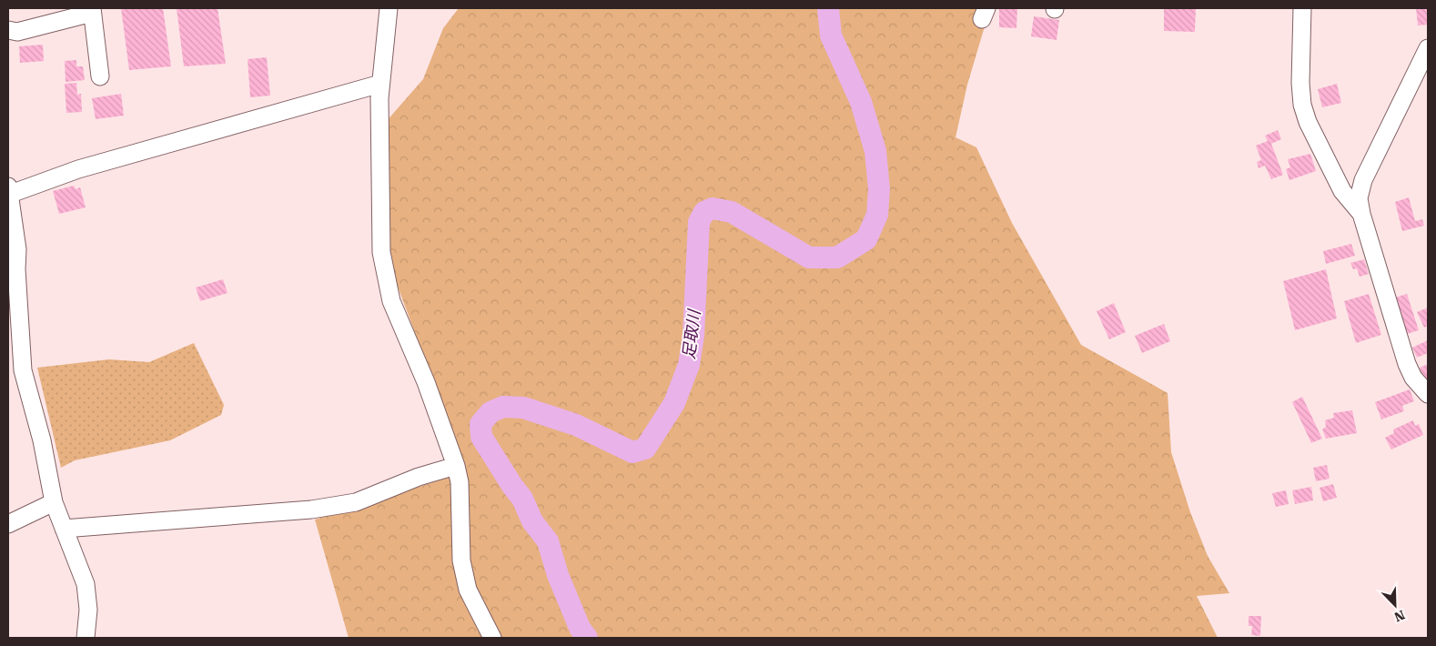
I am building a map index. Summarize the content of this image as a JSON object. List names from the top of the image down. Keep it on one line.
{"water":["足取川"],"north":"bottom right"}
